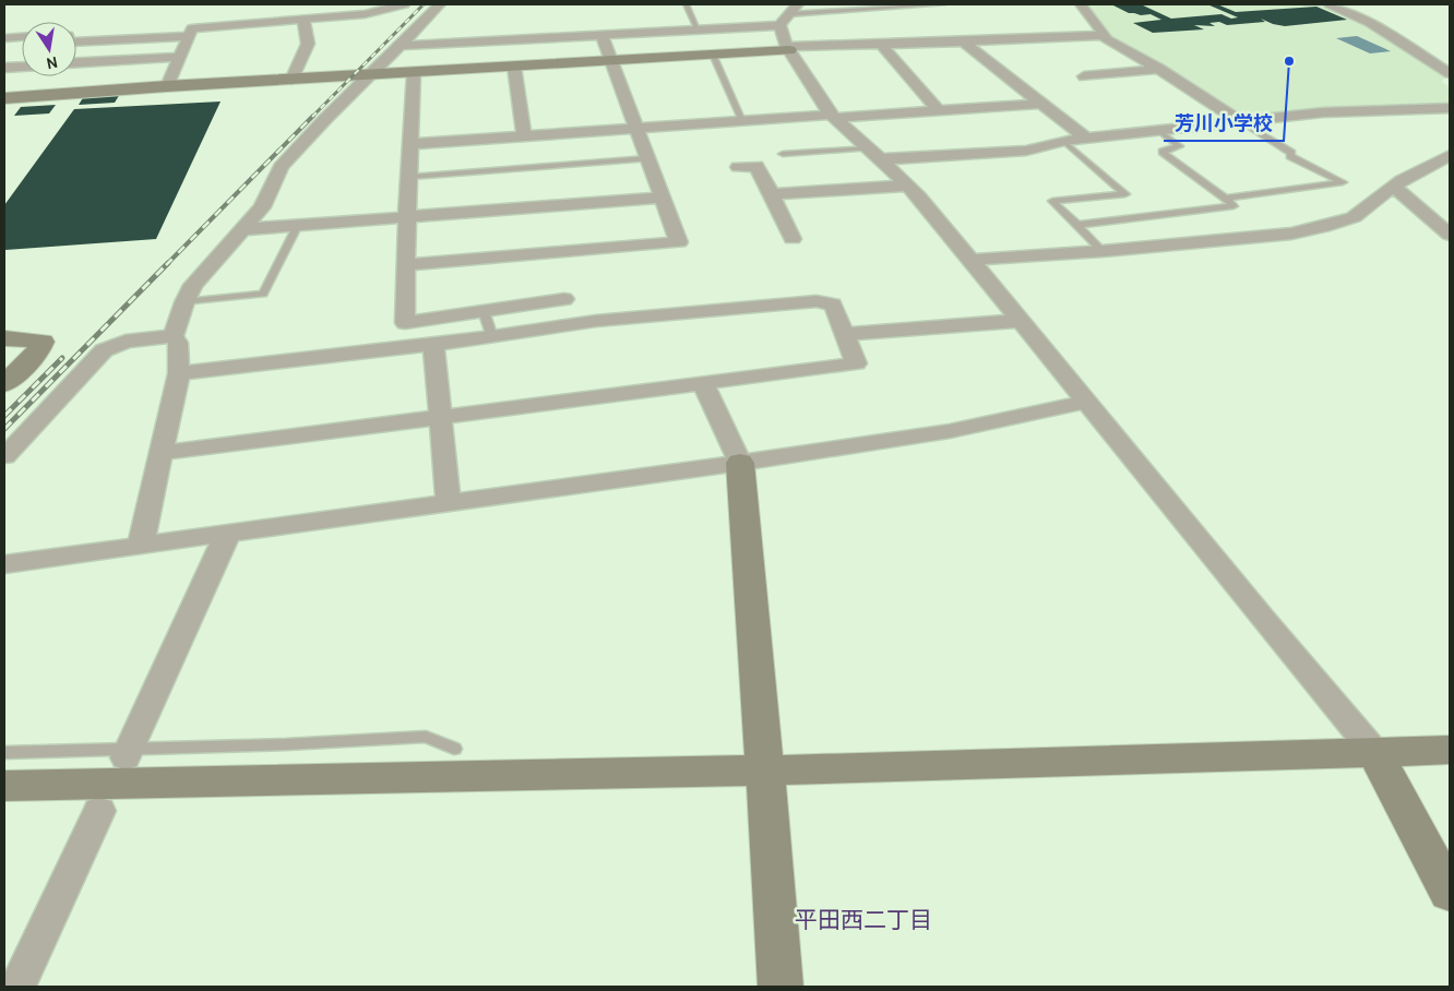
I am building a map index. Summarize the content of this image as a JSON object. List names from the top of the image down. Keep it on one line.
{"districts":["平田西二丁目"],"places":["芳川小学校"],"north":"bottom"}
